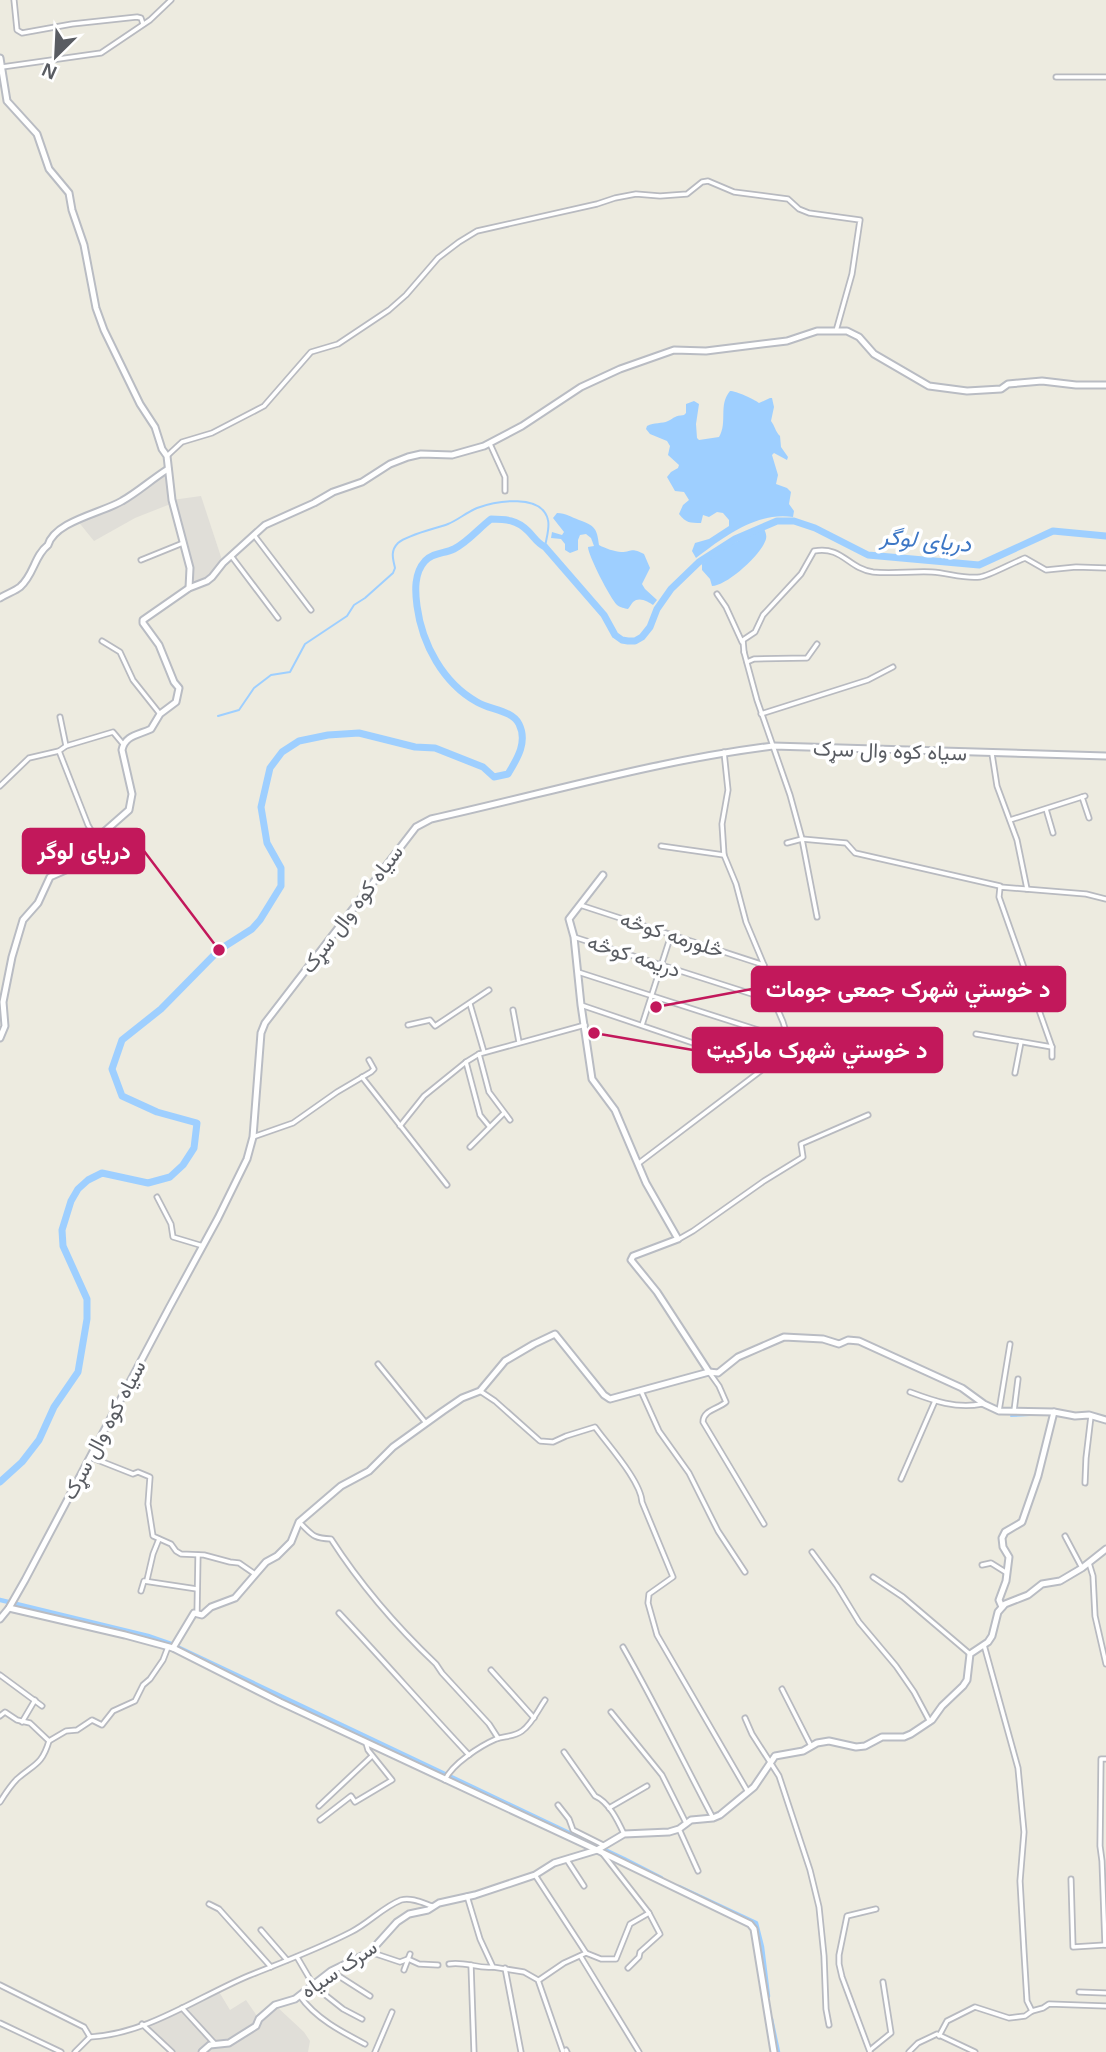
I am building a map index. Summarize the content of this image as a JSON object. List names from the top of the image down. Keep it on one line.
{"streets":{"street":["سیاه کوه وال سړک","څلورمه کوڅه","دریمه کوڅه","سرک سیاه"]},"water":["دریای لوگر"],"places":["دریای لوگر","د خوستي شهرک جمعی جومات","د خوستي شهرک مارکیټ"],"north":"bottom left"}
